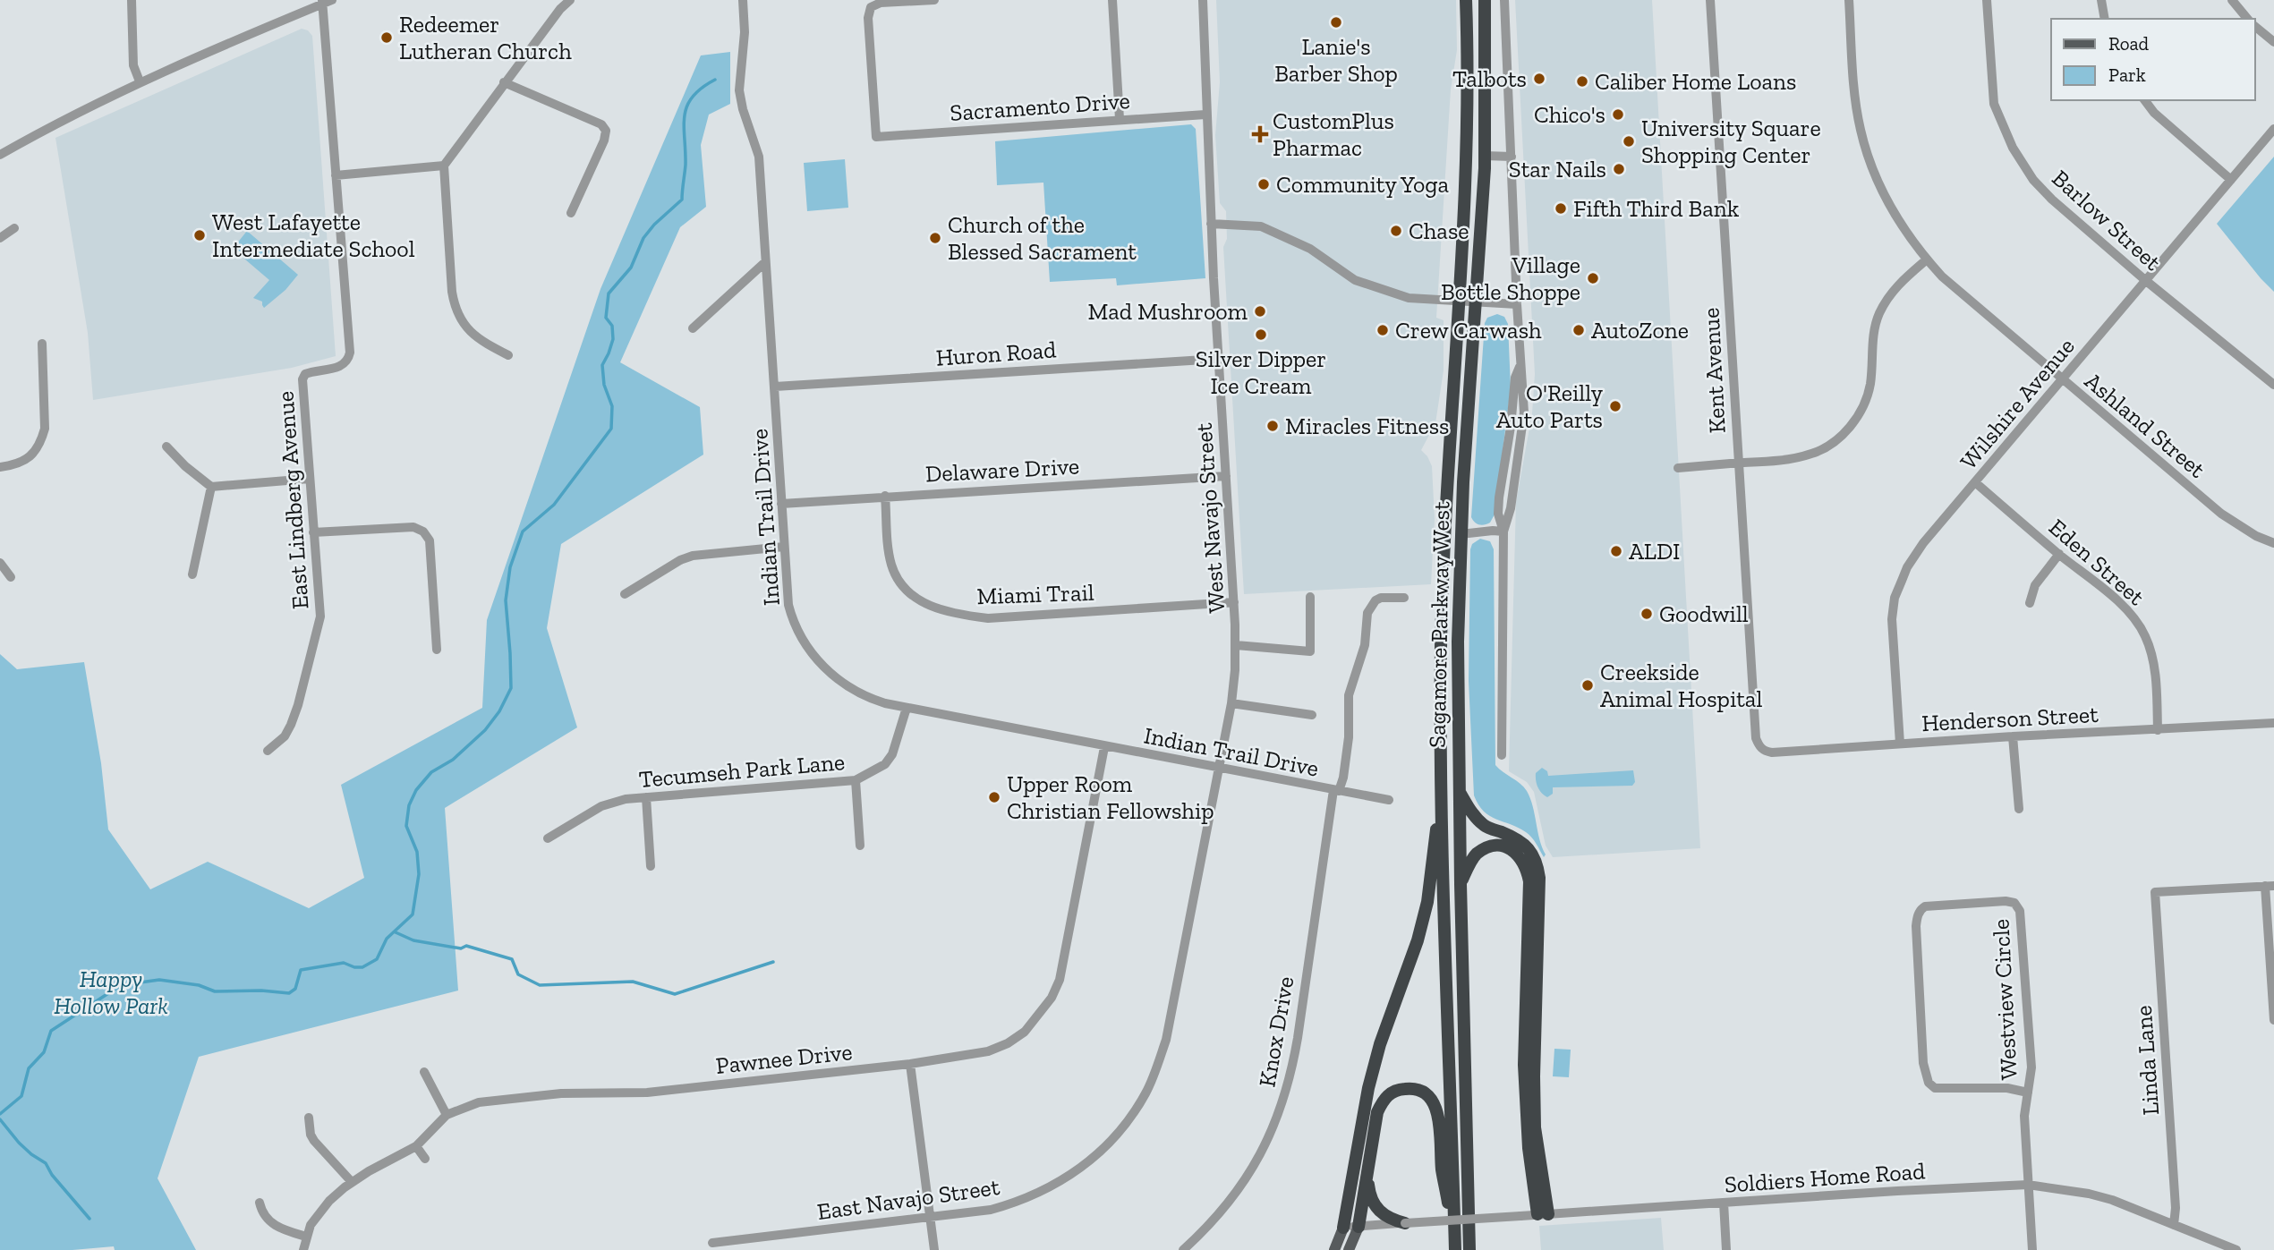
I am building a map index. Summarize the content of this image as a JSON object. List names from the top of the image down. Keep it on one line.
{"streets":{"highway":["Sagamore Parkway West"],"street":["Sacramento Drive","Barlow Street","Huron Road","Kent Avenue","Wilshire Avenue","Ashland Street","Delaware Drive","East Lindberg Avenue","Indian Trail Drive","West Navajo Street","Eden Street","Miami Trail","Henderson Street","Tecumseh Park Lane","Westview Circle","Knox Drive","Pawnee Drive","Linda Lane","Soldiers Home Road","East Navajo Street"]},"crossings":[["Sacramento Drive","West Navajo Street"],["Barlow Street","Wilshire Avenue"],["Huron Road","Indian Trail Drive"],["Huron Road","West Navajo Street"],["Kent Avenue","Henderson Street"],["Wilshire Avenue","Ashland Street"],["Wilshire Avenue","Eden Street"],["Wilshire Avenue","Henderson Street"],["Delaware Drive","Indian Trail Drive"],["Delaware Drive","West Navajo Street"],["Delaware Drive","Miami Trail"],["Indian Trail Drive","West Navajo Street"],["Indian Trail Drive","Tecumseh Park Lane"],["Indian Trail Drive","Knox Drive"],["Indian Trail Drive","Pawnee Drive"],["Indian Trail Drive","East Navajo Street"],["West Navajo Street","Miami Trail"],["West Navajo Street","East Navajo Street"],["Eden Street","Henderson Street"],["Westview Circle","Soldiers Home Road"],["Linda Lane","Soldiers Home Road"]],"parks":["Happy Hollow Park"],"places":{"other":["Lanie's Barber Shop","Redeemer Lutheran Church","Talbots","Caliber Home Loans","Chico's","University Square Shopping Center","Star Nails","Community Yoga","Fifth Third Bank","Chase","West Lafayette Intermediate School","Church of the Blessed Sacrament","Village Bottle Shoppe","Mad Mushroom","Crew Carwash","AutoZone","Silver Dipper Ice Cream","O'Reilly Auto Parts","Miracles Fitness","ALDI","Goodwill","Creekside Animal Hospital","Upper Room Christian Fellowship"],"health":["CustomPlus Pharmac"]},"legend":["Road","Park"]}
